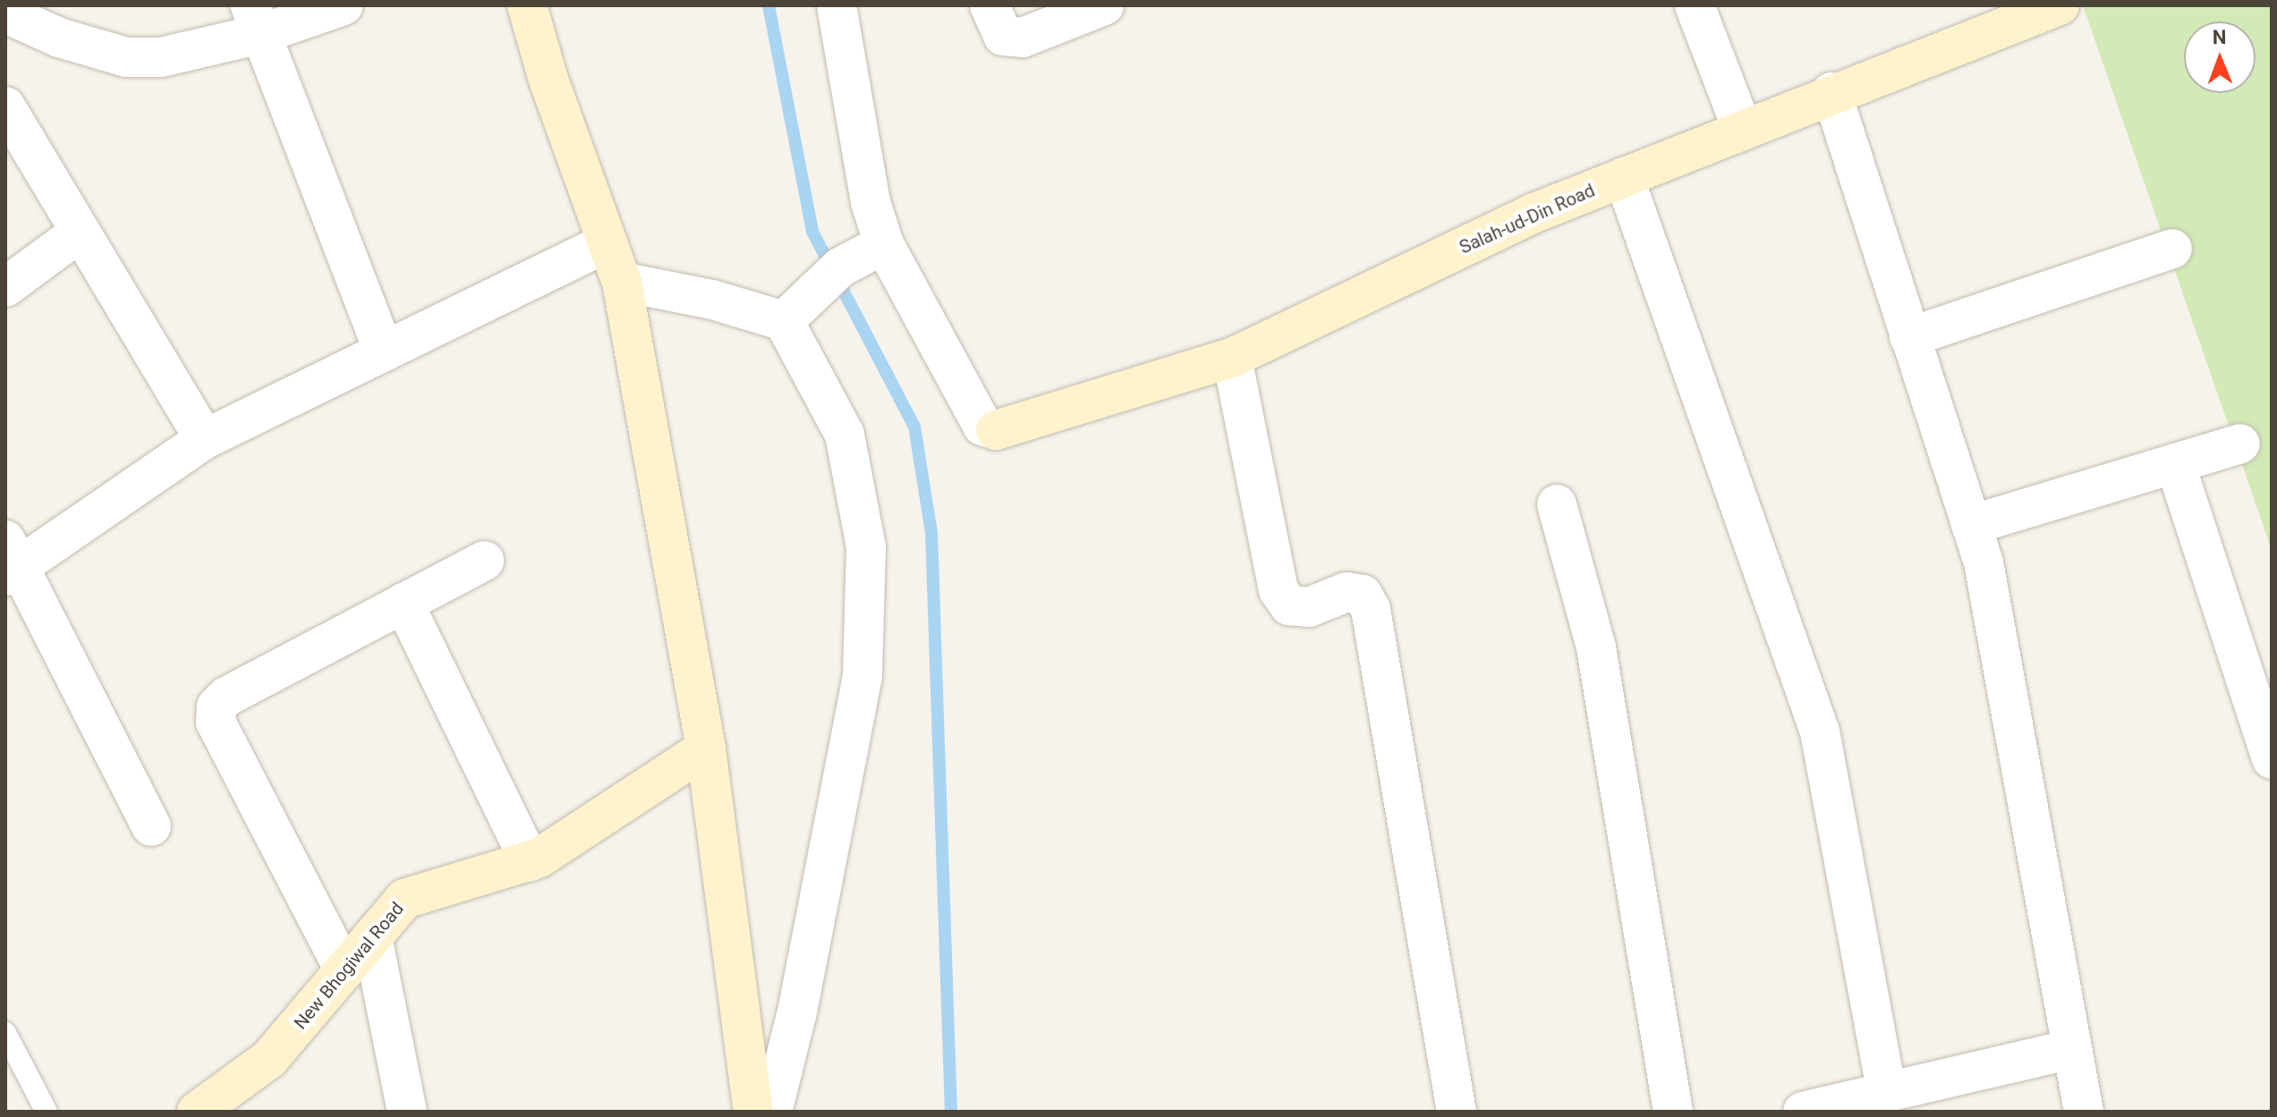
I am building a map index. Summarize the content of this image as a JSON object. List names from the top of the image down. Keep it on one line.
{"streets":{"street":["Salah-ud-Din Road","New Bhogiwal Road"]},"north":"top"}
